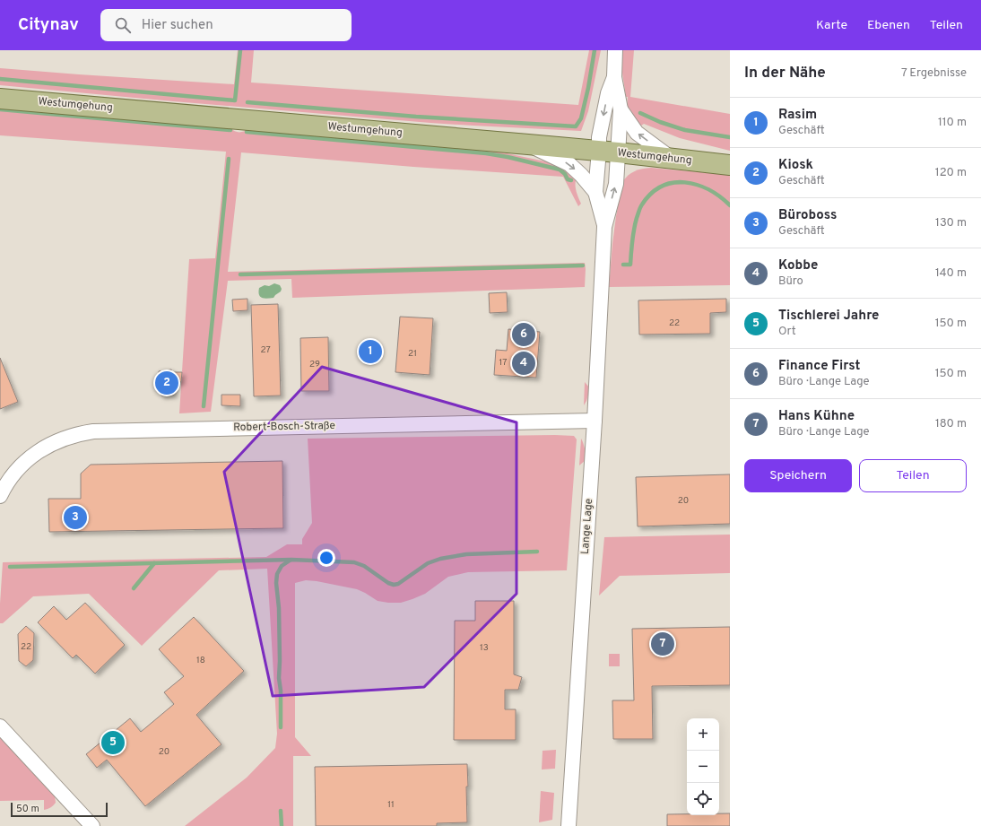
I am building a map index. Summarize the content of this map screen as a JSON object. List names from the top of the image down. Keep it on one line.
{"streets":{"main road":["Westumgehung"],"street":["Robert-Bosch-Straße","Lange Lage"]},"crossings":[["Westumgehung","Lange Lage"],["Robert-Bosch-Straße","Lange Lage"]],"house_numbers":["22","27","21","17","29","20","22","13","18","20","11"],"scale_bar":"50 m","page":{"header":"Citynav","search":"Hier suchen","nav":["Karte","Ebenen","Teilen"],"heading":["In der Nähe","7 Ergebnisse"],"list":[{"mark":"1","name":"Rasim","note":"Geschäft","value":"110 m"},{"mark":"2","name":"Kiosk","note":"Geschäft","value":"120 m"},{"mark":"3","name":"Büroboss","note":"Geschäft","value":"130 m"},{"mark":"4","name":"Kobbe","note":"Büro","value":"140 m"},{"mark":"5","name":"Tischlerei Jahre","note":"Ort","value":"150 m"},{"mark":"6","name":"Finance First","note":"Büro · Lange Lage","value":"150 m"},{"mark":"7","name":"Hans Kühne","note":"Büro · Lange Lage","value":"180 m"}],"pins":["6","1","4","2","3","7","5"],"buttons":["Speichern","Teilen"],"map_buttons":["+","−"],"scale":"50 m"}}
